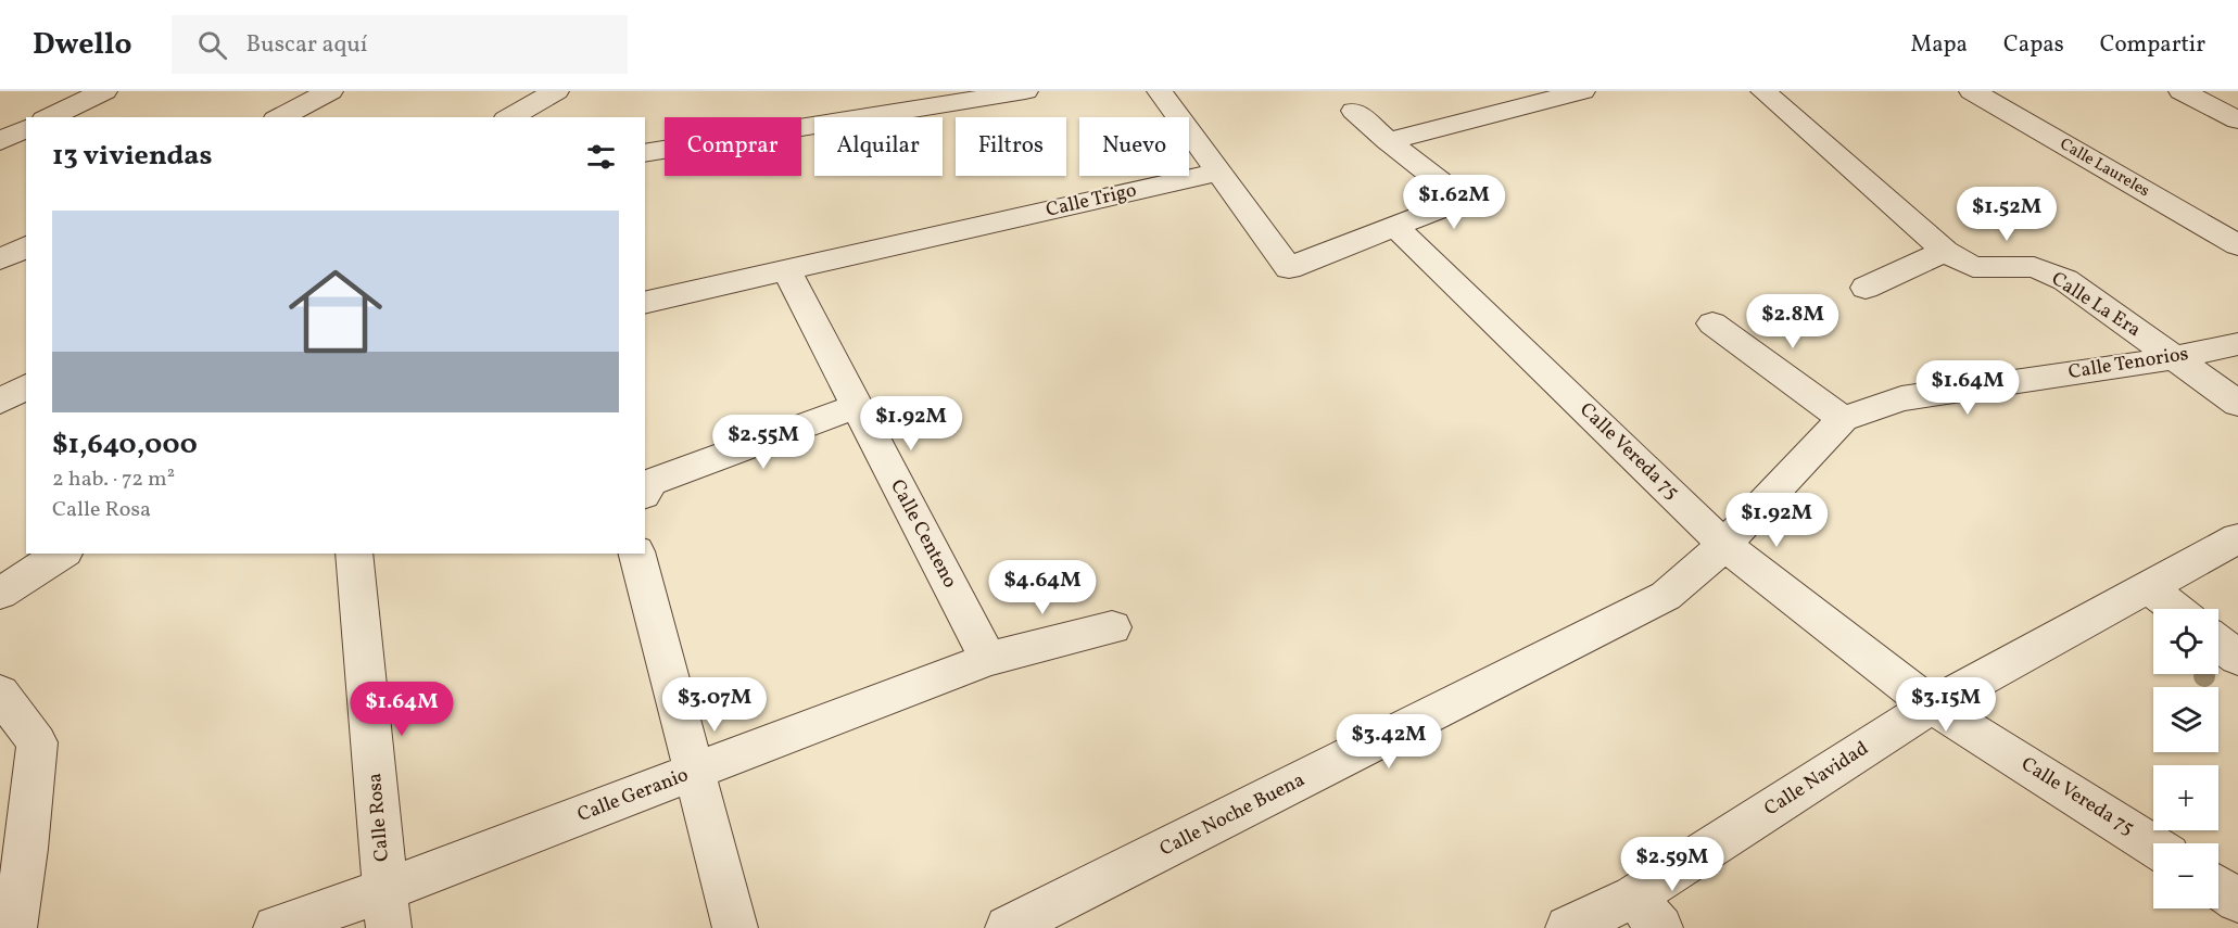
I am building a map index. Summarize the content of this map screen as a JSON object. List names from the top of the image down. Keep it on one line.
{"streets":{"street":["Calle Laureles","Calle Trigo","Calle La Era","Calle Tenorios","Calle Vereda 75","Calle Centeno","Calle Navidad","Calle Geranio","Calle Noche Buena","Calle Rosa"]},"crossings":[["Calle Trigo","Calle Centeno"],["Calle La Era","Calle Tenorios"],["Calle Tenorios","Calle Vereda 75"],["Calle Tenorios","Calle Noche Buena"],["Calle Vereda 75","Calle Navidad"],["Calle Vereda 75","Calle Noche Buena"],["Calle Centeno","Calle Geranio"],["Calle Geranio","Calle Rosa"]],"page":{"header":"Dwello","search":"Buscar aquí","nav":["Mapa","Capas","Compartir"],"chip":["Comprar","Alquilar","Filtros","Nuevo"],"heading":"13 viviendas","price":["$1.62M","$1.52M","$2.8M","$1.64M","$1.92M","$2.55M","$1.92M","$4.64M","$3.07M","$3.15M","$1.64M","$3.42M","$2.59M"],"list":[{"name":"$1,640,000","note":"2 hab. · 72 m² · Calle Rosa"}],"map_buttons":["+","−"]}}
